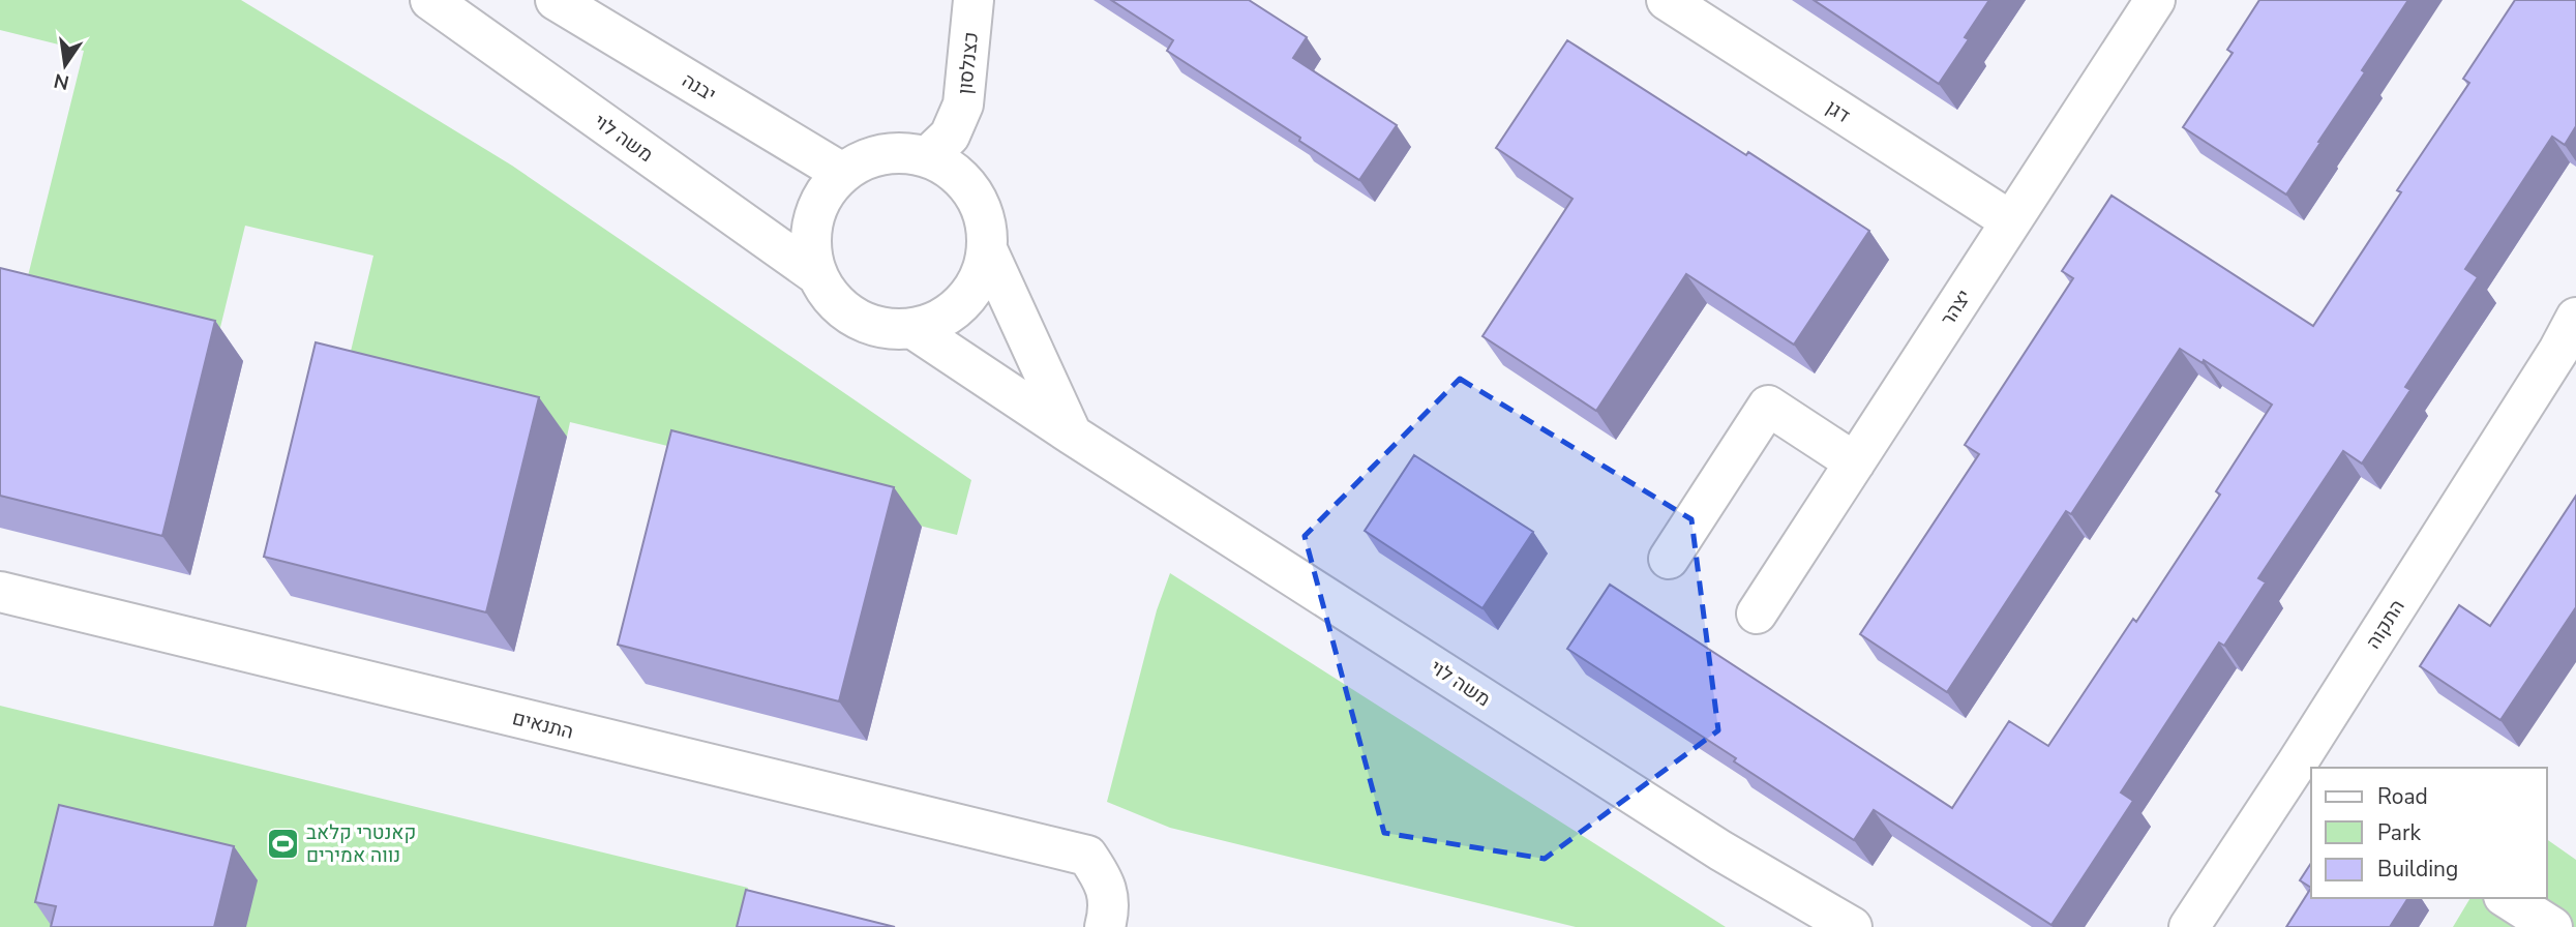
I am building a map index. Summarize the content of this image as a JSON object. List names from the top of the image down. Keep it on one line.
{"streets":{"street":["כצנלסון","יבנה","דגן","משה לוי","יצהר","התקוה","התנאים"]},"crossings":[["כצנלסון","יבנה"],["כצנלסון","משה לוי"],["יבנה","משה לוי"],["דגן","יצהר"]],"places":{"sports":["קאנטרי קלאב נווה אמירים"]},"legend":["Road","Park","Building"],"north":"bottom"}
